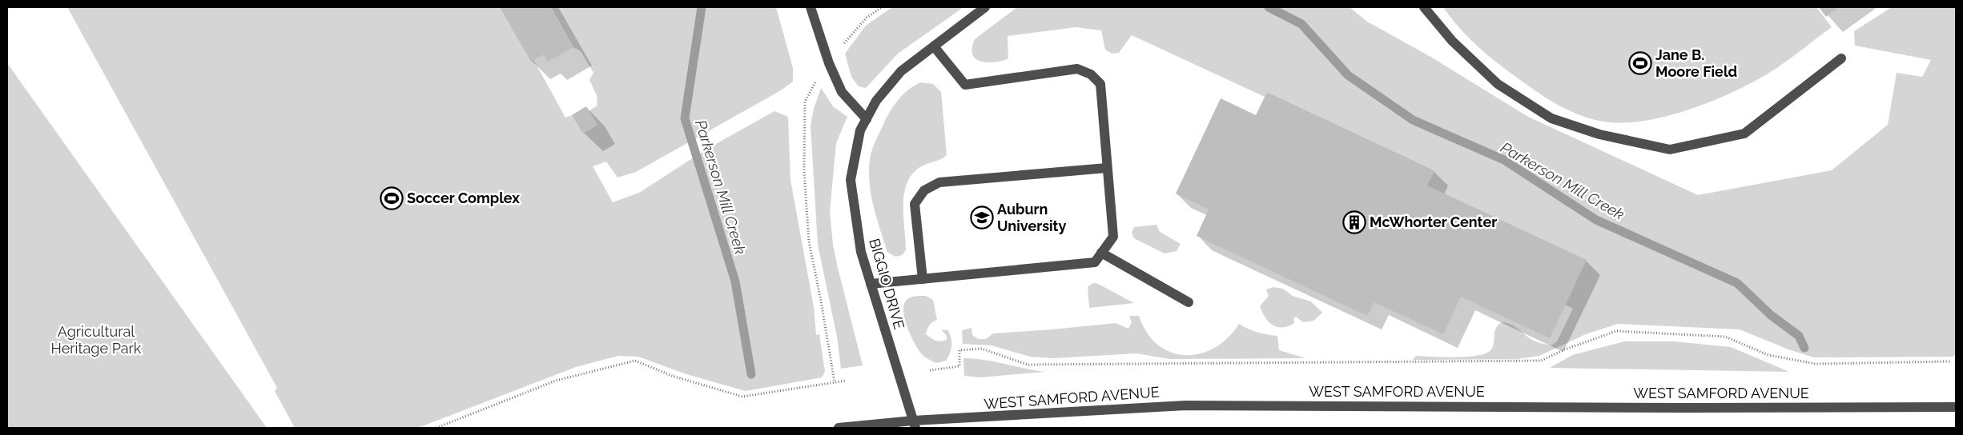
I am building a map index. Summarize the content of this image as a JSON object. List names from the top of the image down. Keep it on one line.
{"streets":{"street":["BIGGIO DRIVE","WEST SAMFORD AVENUE"]},"crossings":[["BIGGIO DRIVE","WEST SAMFORD AVENUE"]],"water":["Parkerson Mill Creek"],"parks":["Agricultural Heritage Park"],"places":{"sports":["Jane B. Moore Field","Soccer Complex"],"school or university":["Auburn University"],"building":["McWhorter Center"]}}
